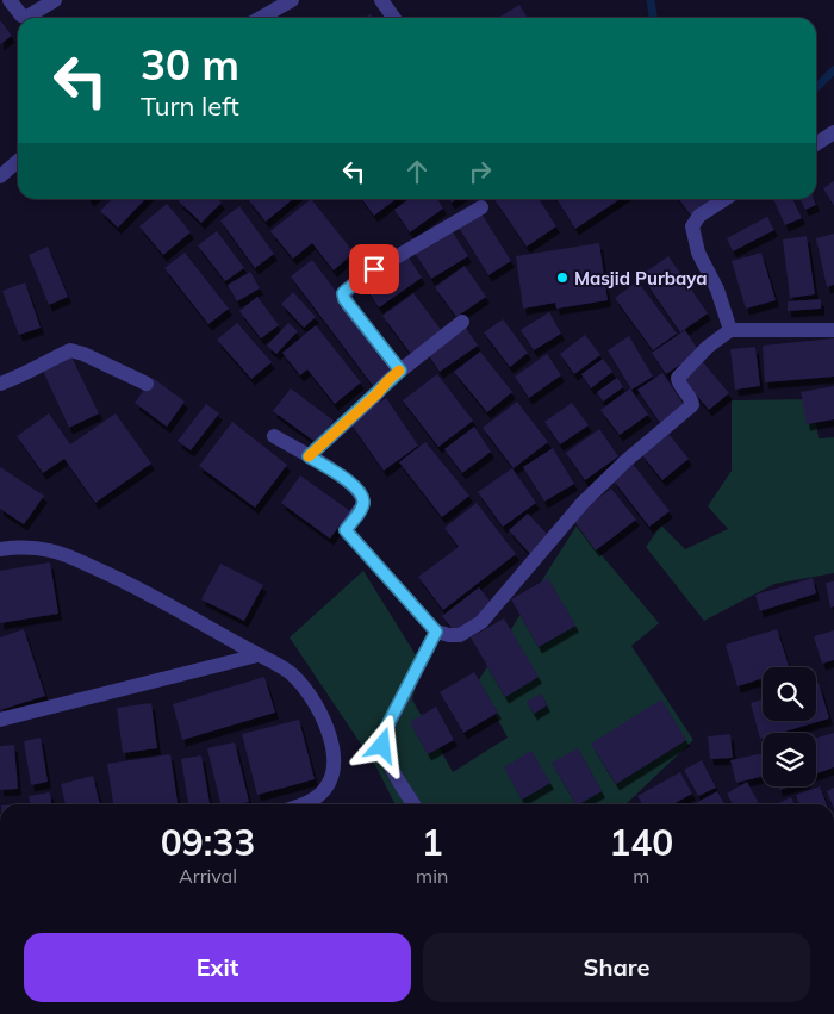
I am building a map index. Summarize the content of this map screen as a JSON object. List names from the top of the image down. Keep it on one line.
{"places":["Masjid Purbaya"],"page":{"turn":["30 m","Turn left"],"eta":["09:33","Arrival","1","min","140","m"],"buttons":["Exit","Share"]}}
